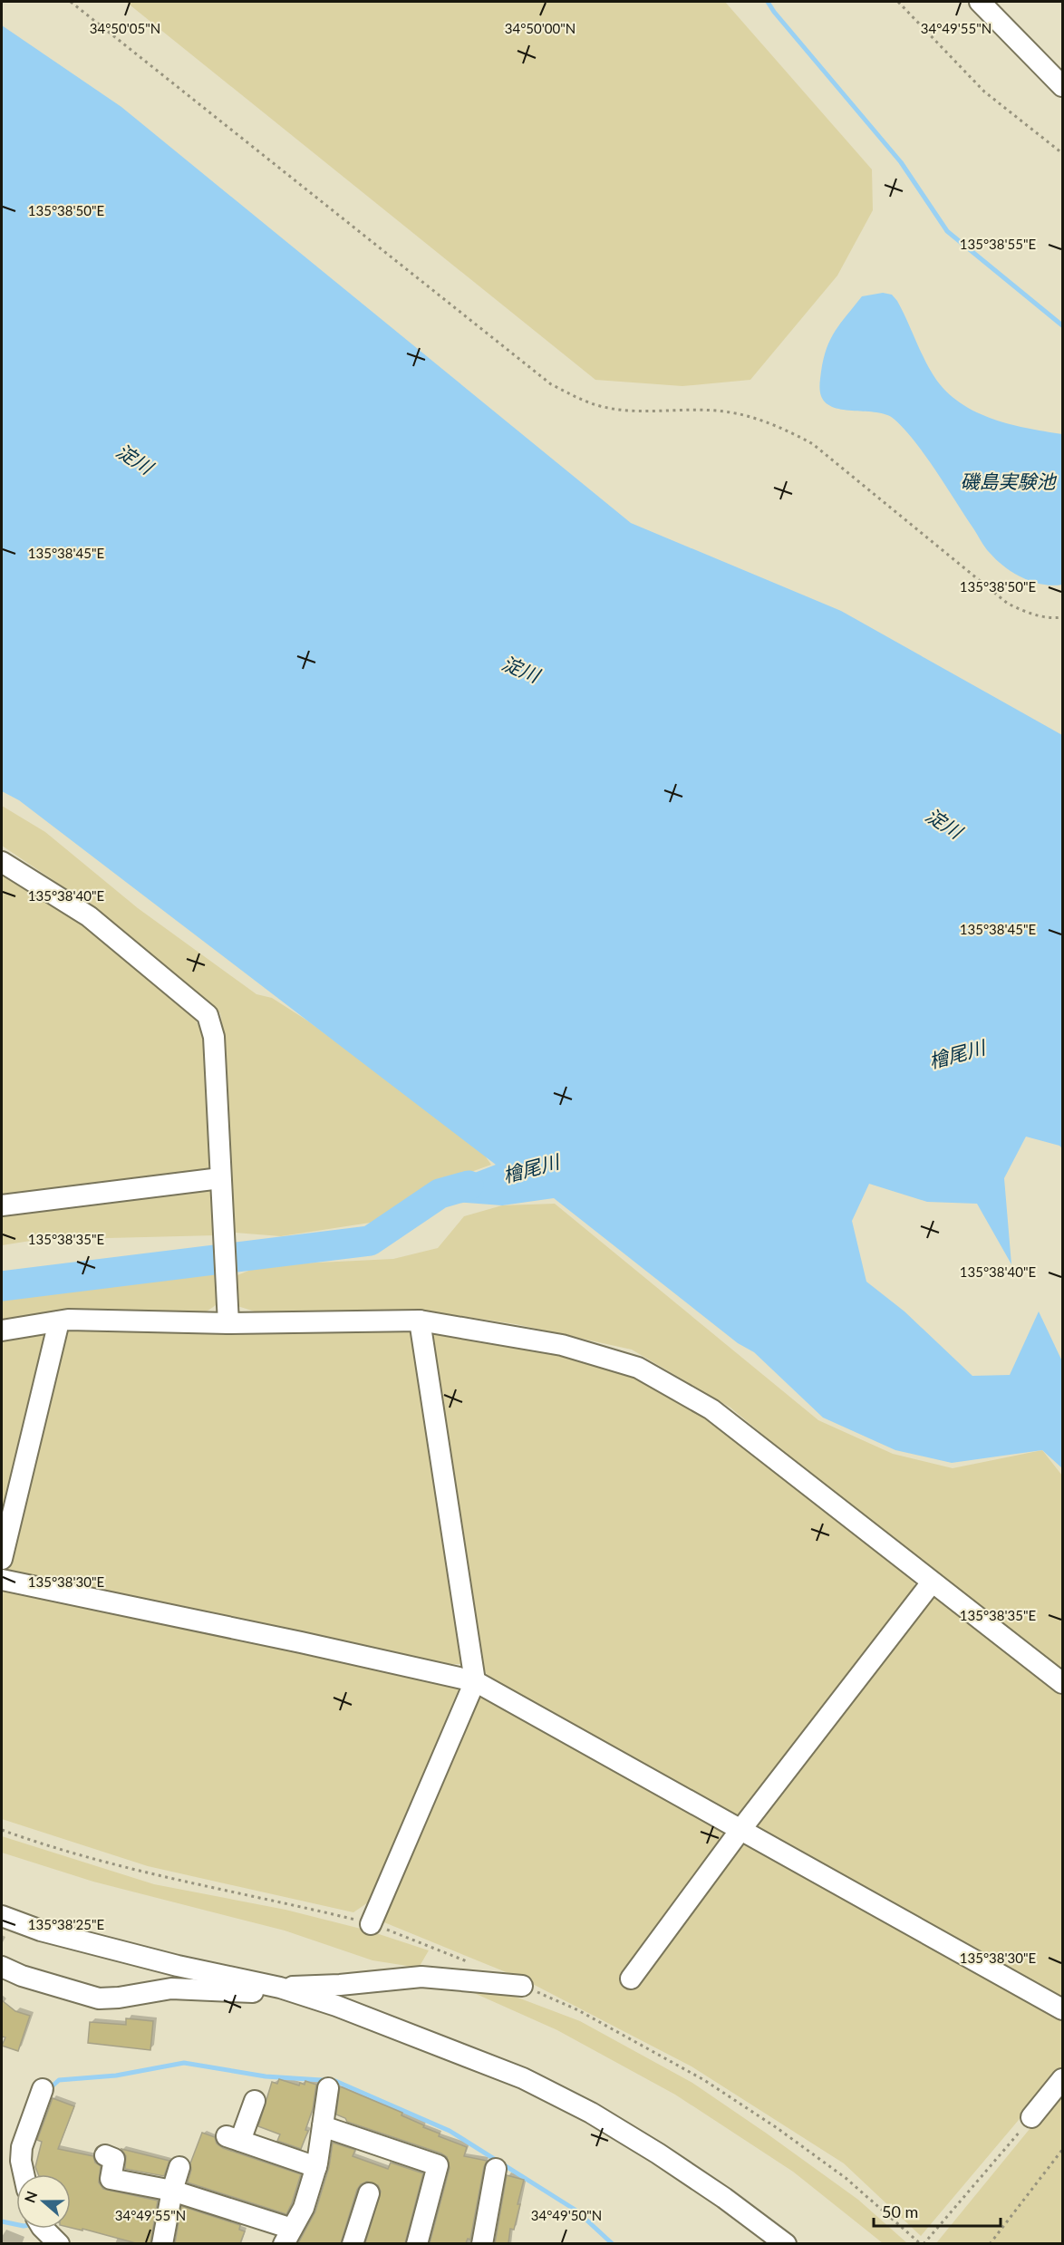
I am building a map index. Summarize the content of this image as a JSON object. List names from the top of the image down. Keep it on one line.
{"water":["淀川","磯島実験池","檜尾川"],"scale_bar":"50 m","north":"left","coordinates":["34°50'05\"N","34°50'00\"N","34°49'55\"N","135°38'50\"E","135°38'55\"E","135°38'45\"E","135°38'40\"E","135°38'35\"E","135°38'30\"E","135°38'25\"E","34°49'50\"N"]}
